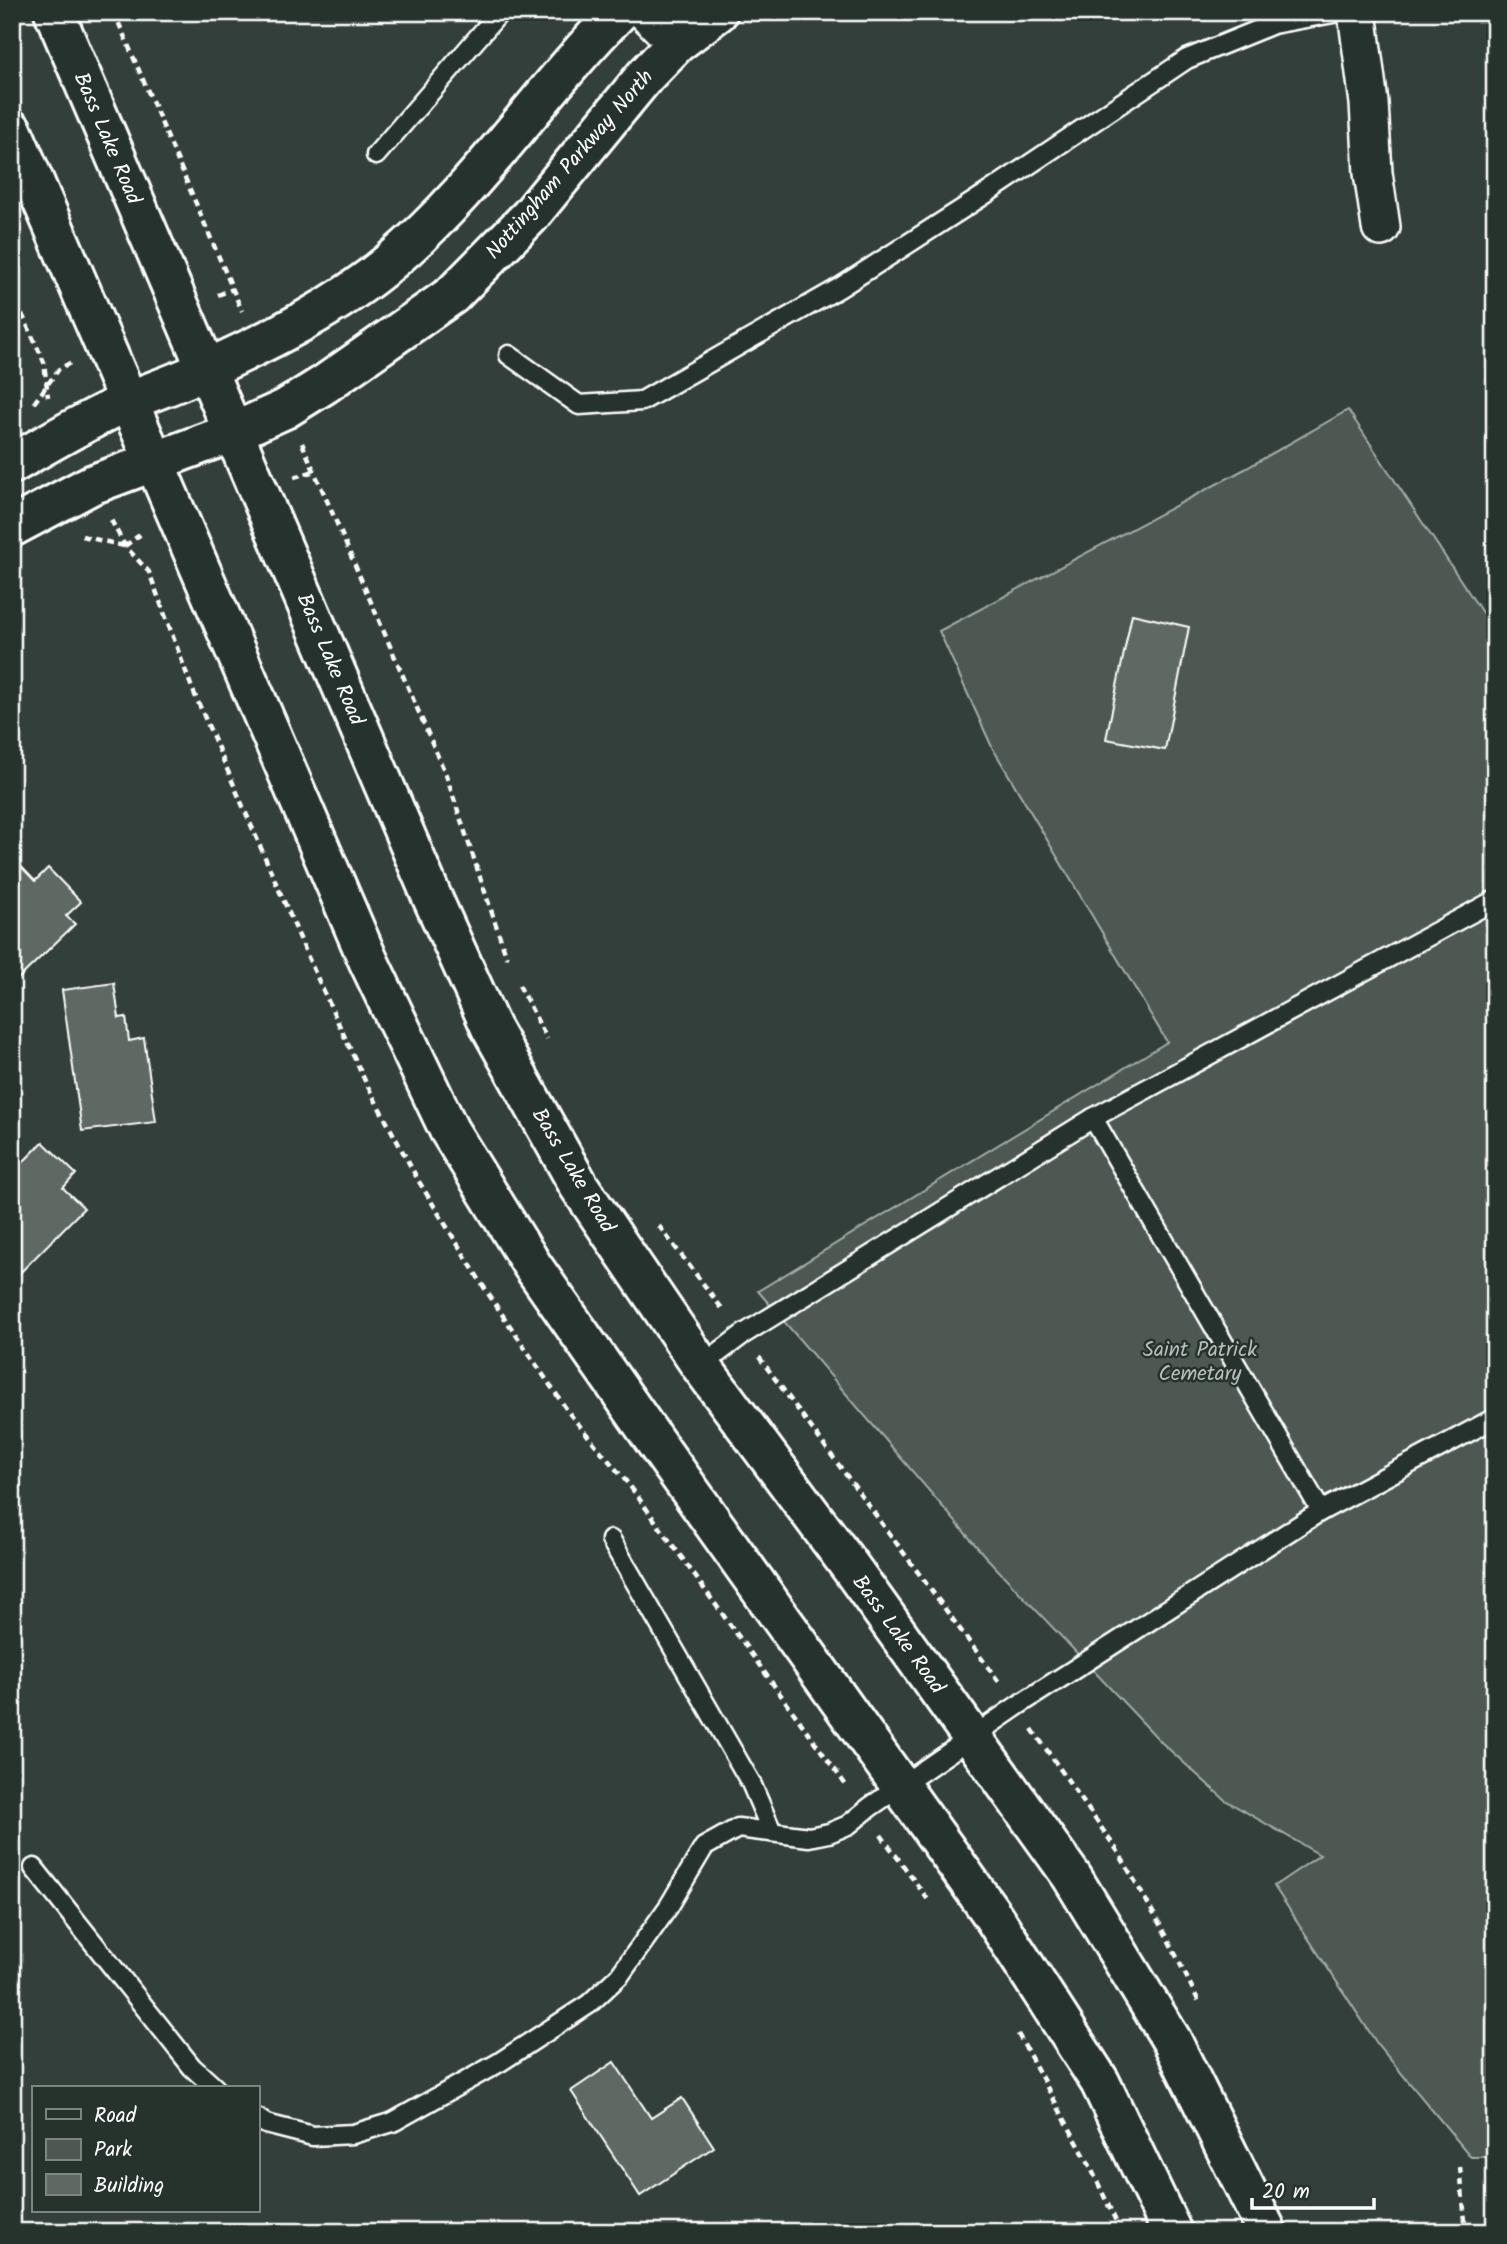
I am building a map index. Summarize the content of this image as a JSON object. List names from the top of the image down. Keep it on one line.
{"streets":{"main road":["Bass Lake Road","Nottingham Parkway North"]},"crossings":[["Bass Lake Road","Nottingham Parkway North"]],"parks":["Saint Patrick Cemetary"],"legend":["Road","Park","Building"],"scale_bar":"20 m"}
